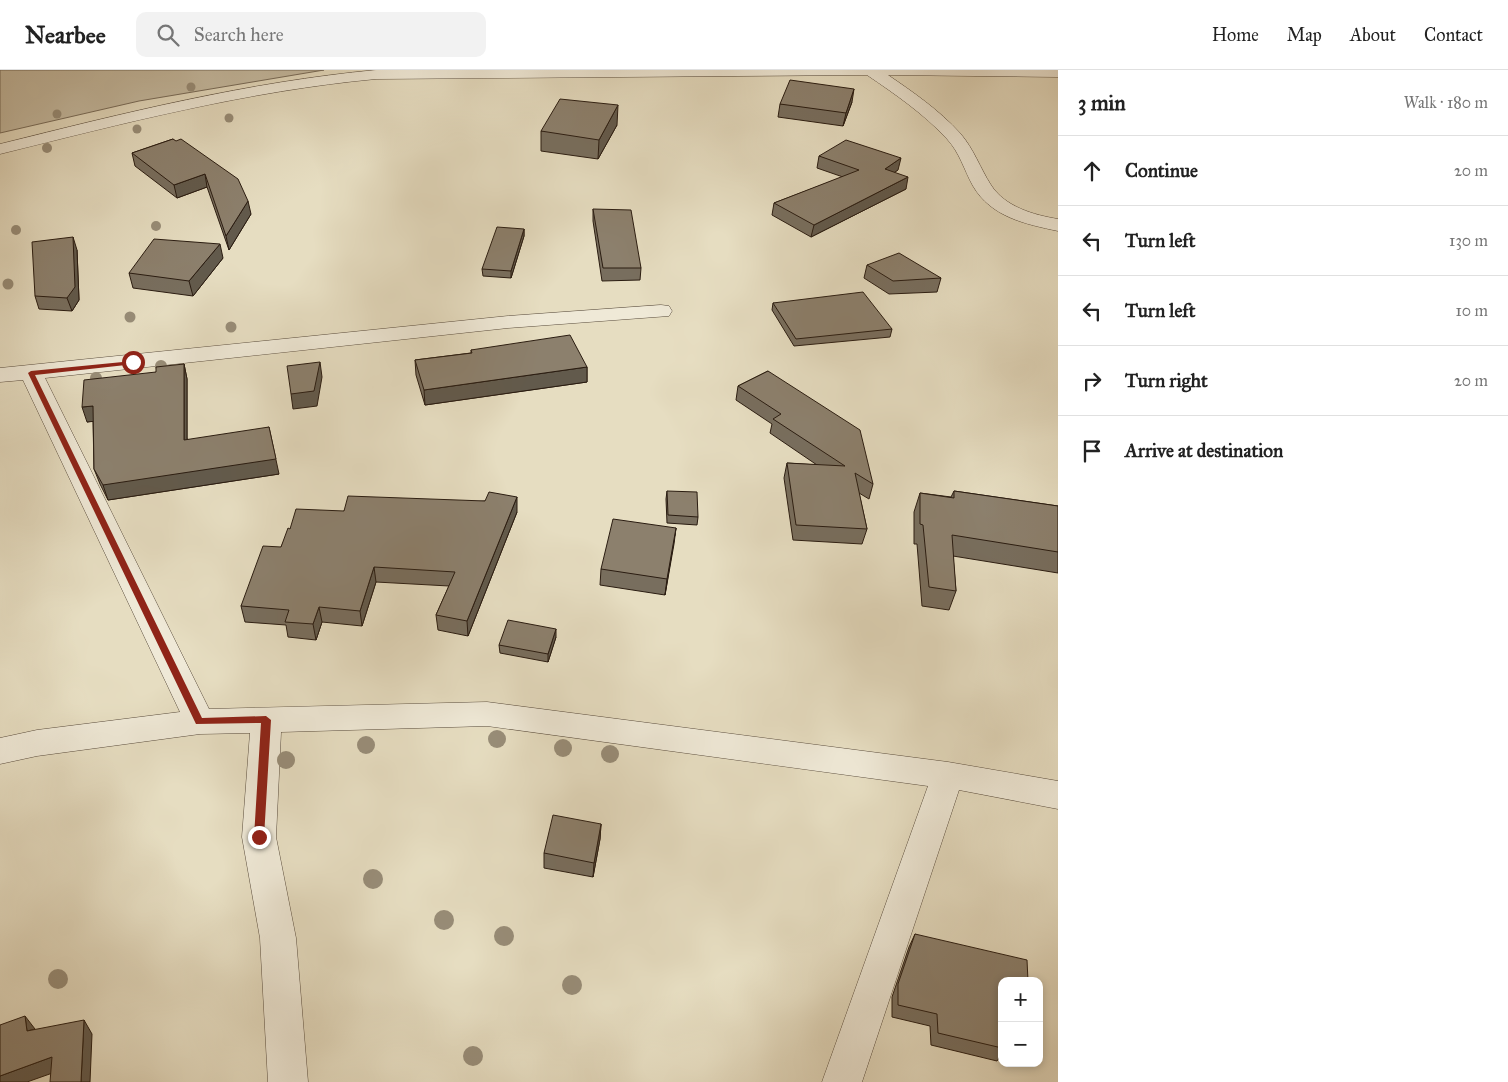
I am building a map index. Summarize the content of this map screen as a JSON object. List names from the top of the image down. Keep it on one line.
{"page":{"header":"Nearbee","search":"Search here","nav":["Home","Map","About","Contact"],"heading":["3 min","Walk · 180 m"],"list":[["Continue","20 m"],["Turn left","130 m"],["Turn left","10 m"],["Turn right","20 m"],"Arrive at destination"],"map_buttons":["+","−"]}}
